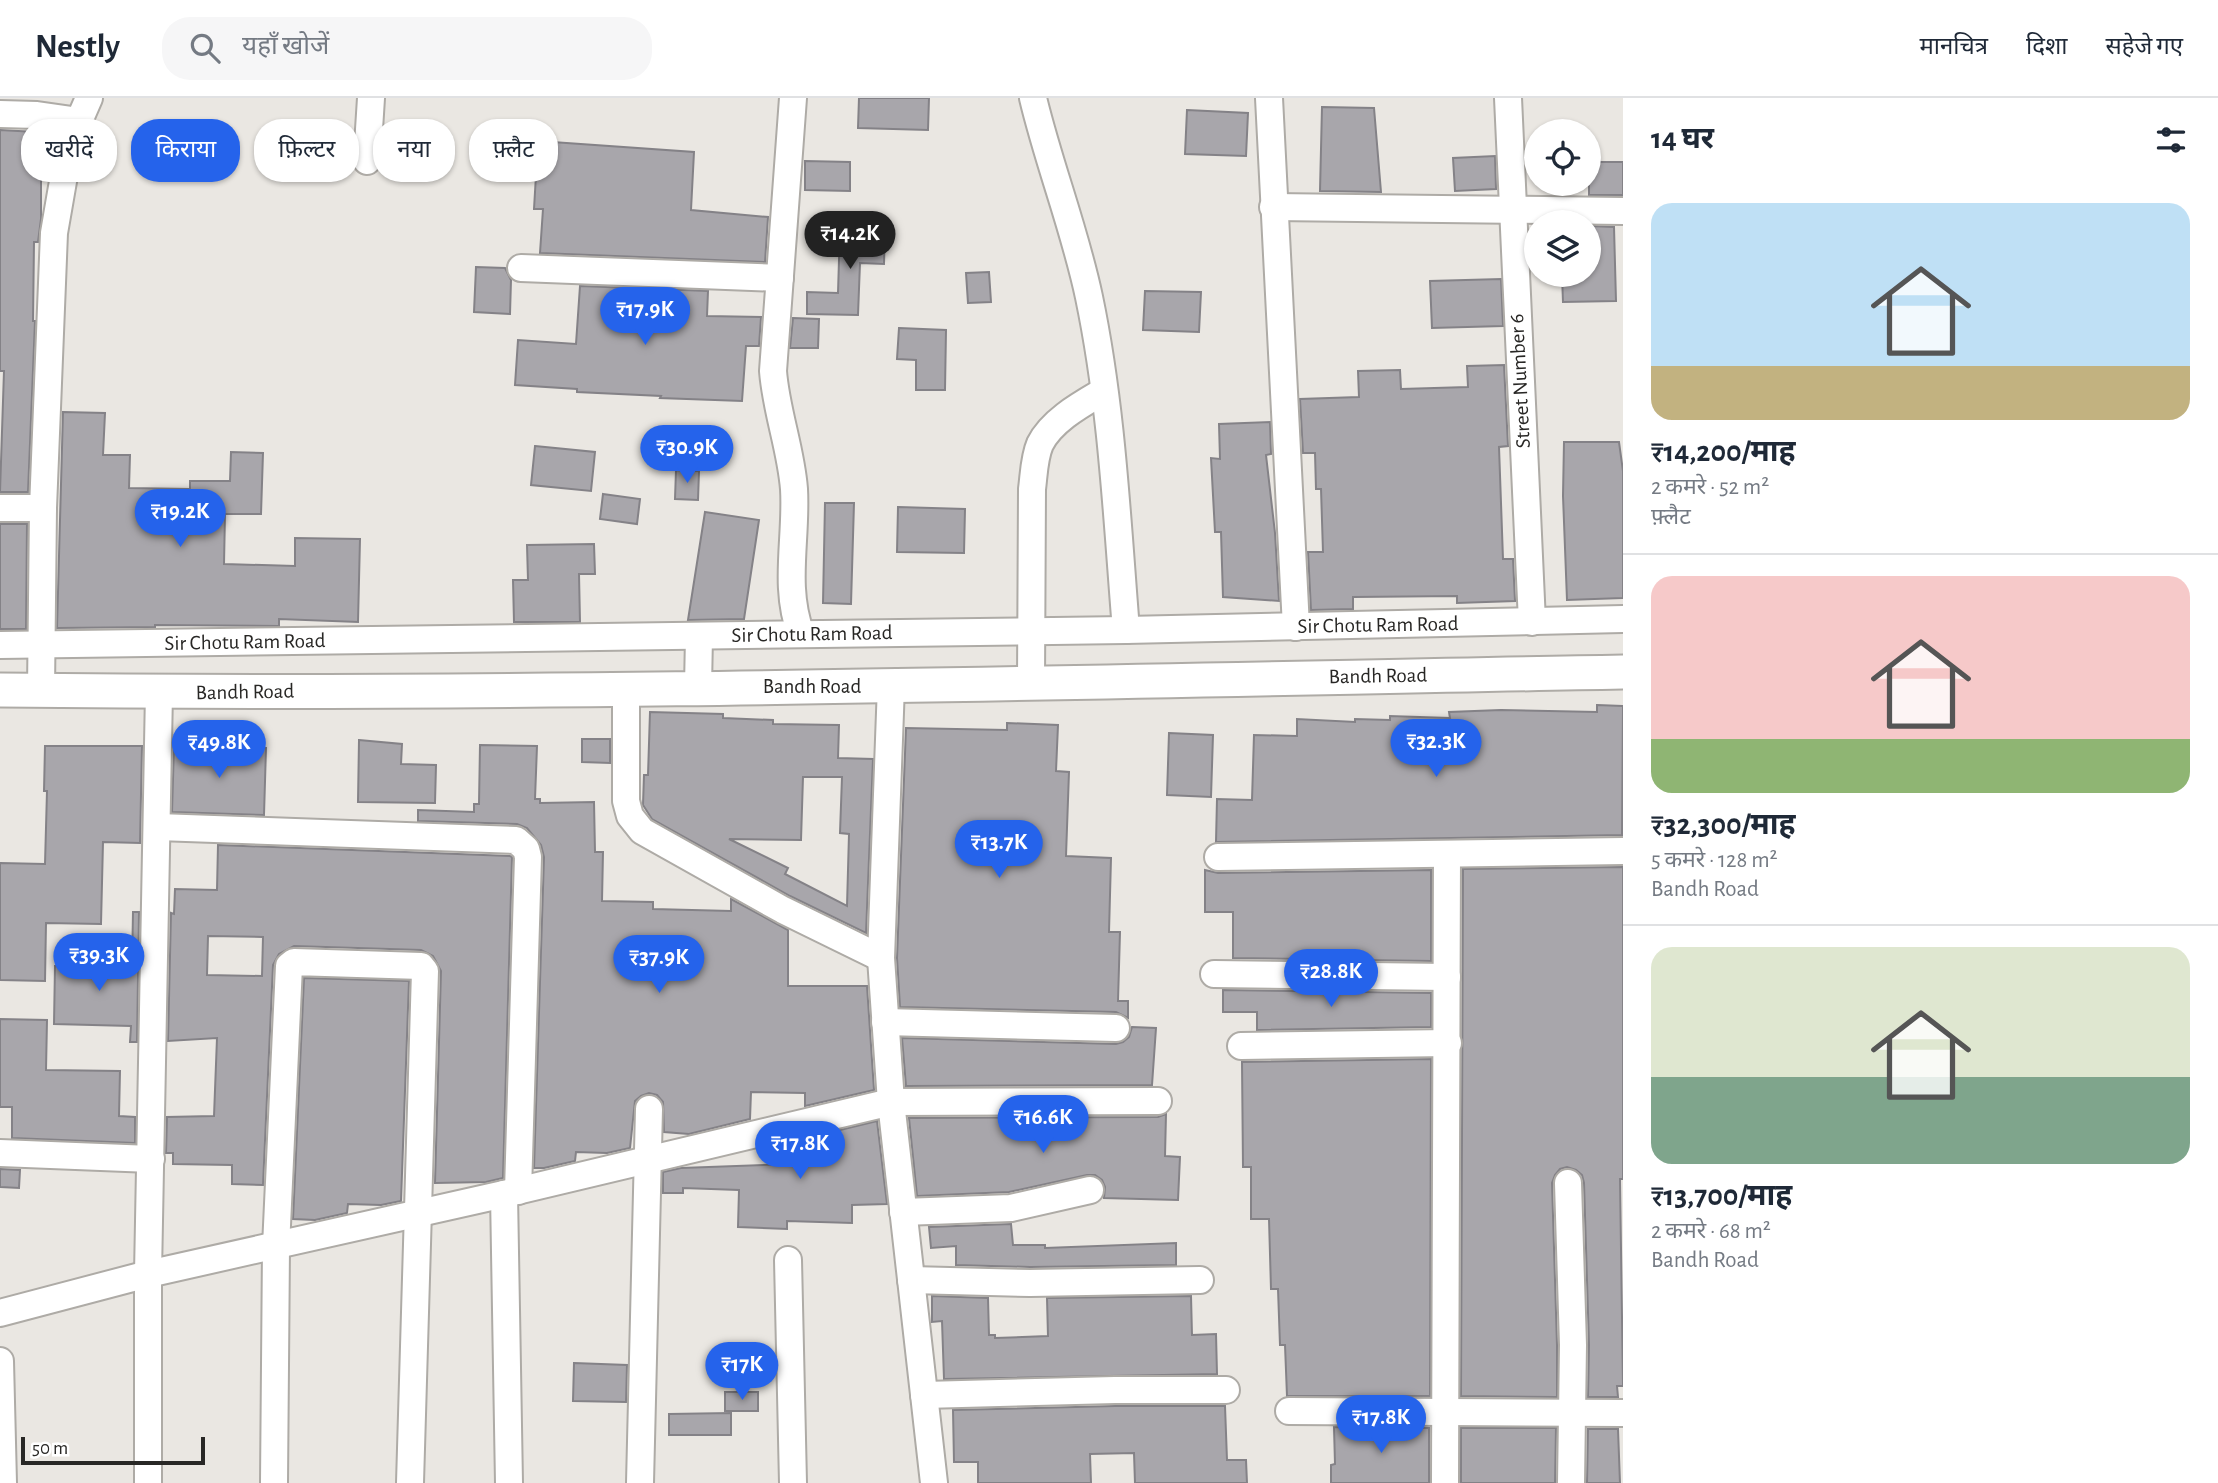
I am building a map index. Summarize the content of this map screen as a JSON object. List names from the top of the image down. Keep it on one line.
{"streets":{"street":["Street Number 6","Sir Chotu Ram Road","Bandh Road"]},"crossings":[["Street Number 6","Sir Chotu Ram Road"]],"scale_bar":"50 m","page":{"header":"Nestly","search":"यहाँ खोजें","nav":["मानचित्र","दिशा","सहेजे गए"],"heading":"14 घर","chip":["खरीदें","किराया","फ़िल्टर","नया","फ़्लैट"],"list":[{"name":"₹14,200/माह","note":"2 कमरे · 52 m² · फ़्लैट"},{"name":"₹32,300/माह","note":"5 कमरे · 128 m² · Bandh Road"},{"name":"₹13,700/माह","note":"2 कमरे · 68 m² · Bandh Road"}],"price":["₹14.2K","₹17.9K","₹30.9K","₹19.2K","₹32.3K","₹49.8K","₹13.7K","₹39.3K","₹37.9K","₹28.8K","₹16.6K","₹17.8K","₹17K","₹17.8K"],"scale":"50 m"}}
